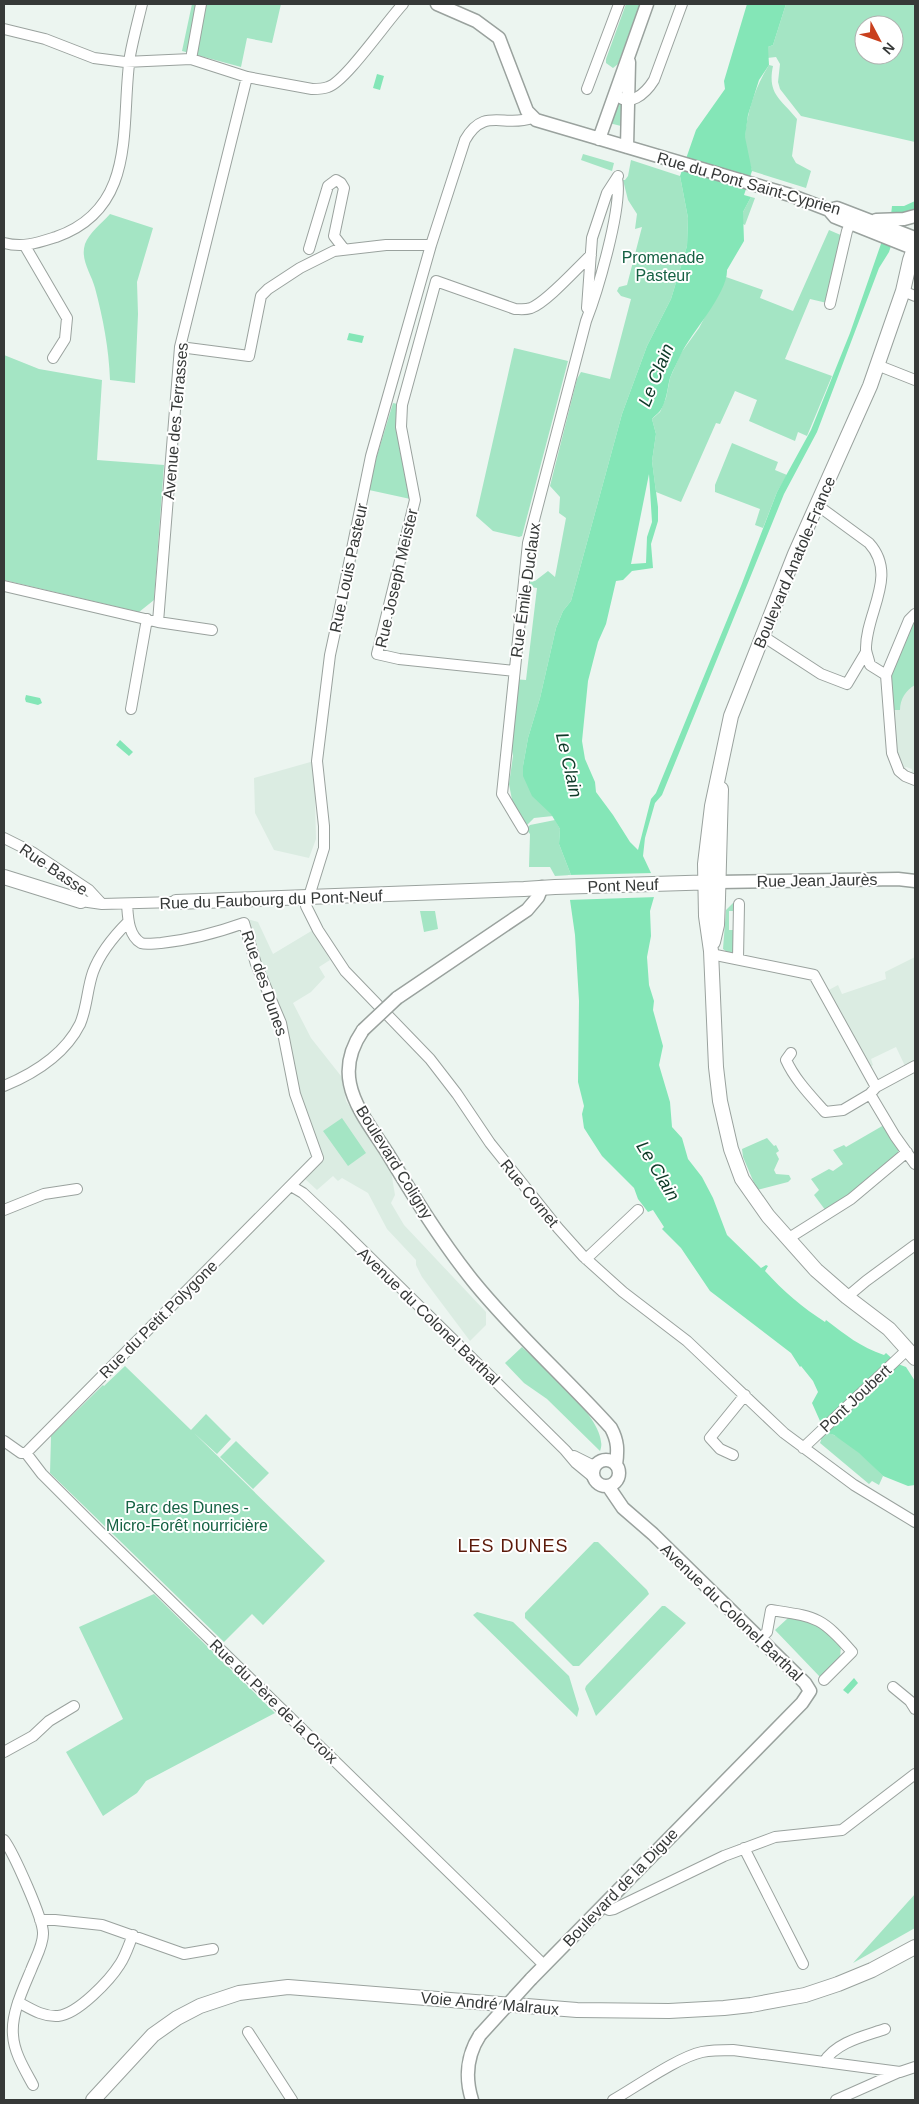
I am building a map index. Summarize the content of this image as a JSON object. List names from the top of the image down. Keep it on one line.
{"streets":{"main road":["Boulevard Anatole-France","Pont Neuf","Rue du Faubourg du Pont-Neuf","Voie André Malraux"],"street":["Rue du Pont Saint-Cyprien","Avenue des Terrasses","Rue Louis Pasteur","Rue Joseph Meister","Rue Émile Duclaux","Rue Basse","Rue Jean Jaurès","Rue des Dunes","Boulevard Coligny","Rue Cornet","Avenue du Colonel Barthal","Rue du Petit Polygone","Pont Joubert","Rue du Père de la Croix","Boulevard de la Digue"]},"crossings":[["Rue du Pont Saint-Cyprien","Boulevard Anatole-France"],["Rue du Pont Saint-Cyprien","Rue Louis Pasteur"],["Boulevard Anatole-France","Rue Jean Jaurès"],["Boulevard Anatole-France","Pont Neuf"],["Boulevard Anatole-France","Pont Joubert"],["Rue Louis Pasteur","Rue du Faubourg du Pont-Neuf"],["Rue Louis Pasteur","Rue Cornet"],["Rue Joseph Meister","Rue Émile Duclaux"],["Rue Basse","Rue du Faubourg du Pont-Neuf"],["Rue Jean Jaurès","Pont Neuf"],["Pont Neuf","Rue du Faubourg du Pont-Neuf"],["Pont Neuf","Boulevard Coligny"],["Rue du Faubourg du Pont-Neuf","Boulevard Coligny"],["Rue du Faubourg du Pont-Neuf","Rue Cornet"],["Rue des Dunes","Avenue du Colonel Barthal"],["Rue des Dunes","Rue du Petit Polygone"],["Boulevard Coligny","Avenue du Colonel Barthal"],["Rue Cornet","Pont Joubert"],["Avenue du Colonel Barthal","Rue du Petit Polygone"],["Avenue du Colonel Barthal","Boulevard de la Digue"],["Rue du Petit Polygone","Rue du Père de la Croix"],["Rue du Père de la Croix","Boulevard de la Digue"]],"districts":["LES DUNES"],"water":["Le Clain"],"parks":["Promenade Pasteur","Parc des Dunes - Micro-Forêt nourricière"],"north":"bottom right"}
